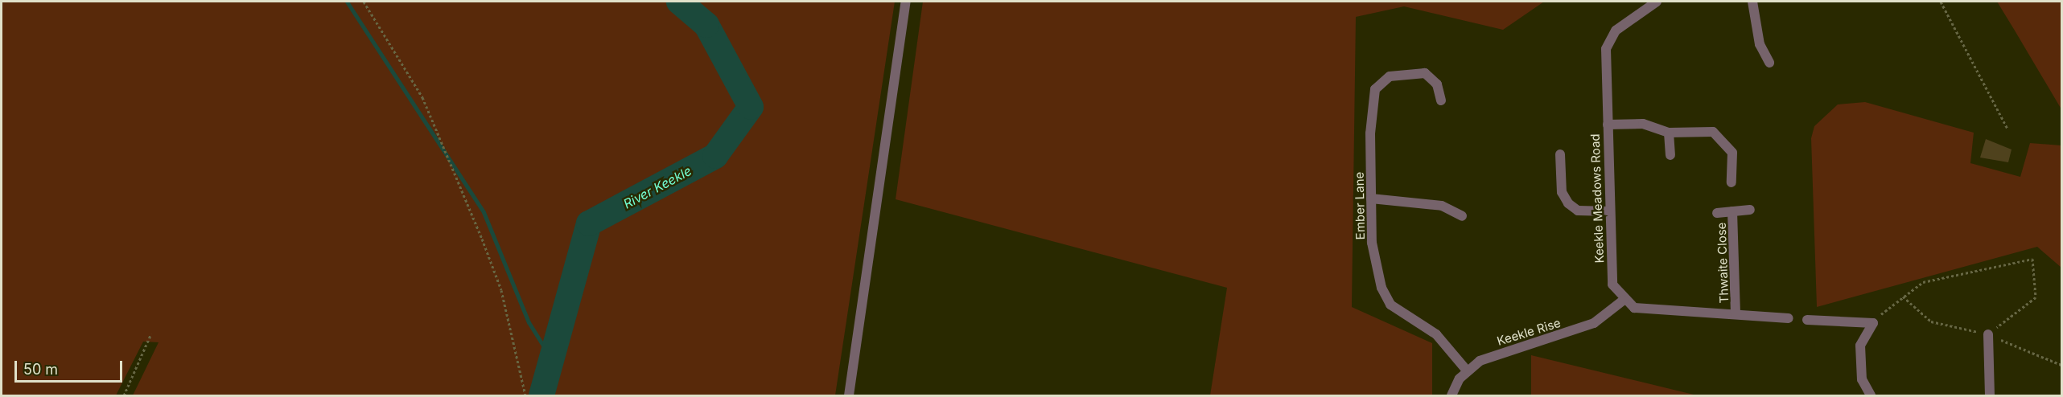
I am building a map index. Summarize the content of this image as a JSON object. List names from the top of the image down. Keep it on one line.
{"streets":{"street":["Keekle Meadows Road","Ember Lane","Thwaite Close","Keekle Rise"]},"crossings":[["Keekle Meadows Road","Keekle Rise"],["Ember Lane","Keekle Rise"]],"water":["River Keekle"],"scale_bar":"50 m"}
